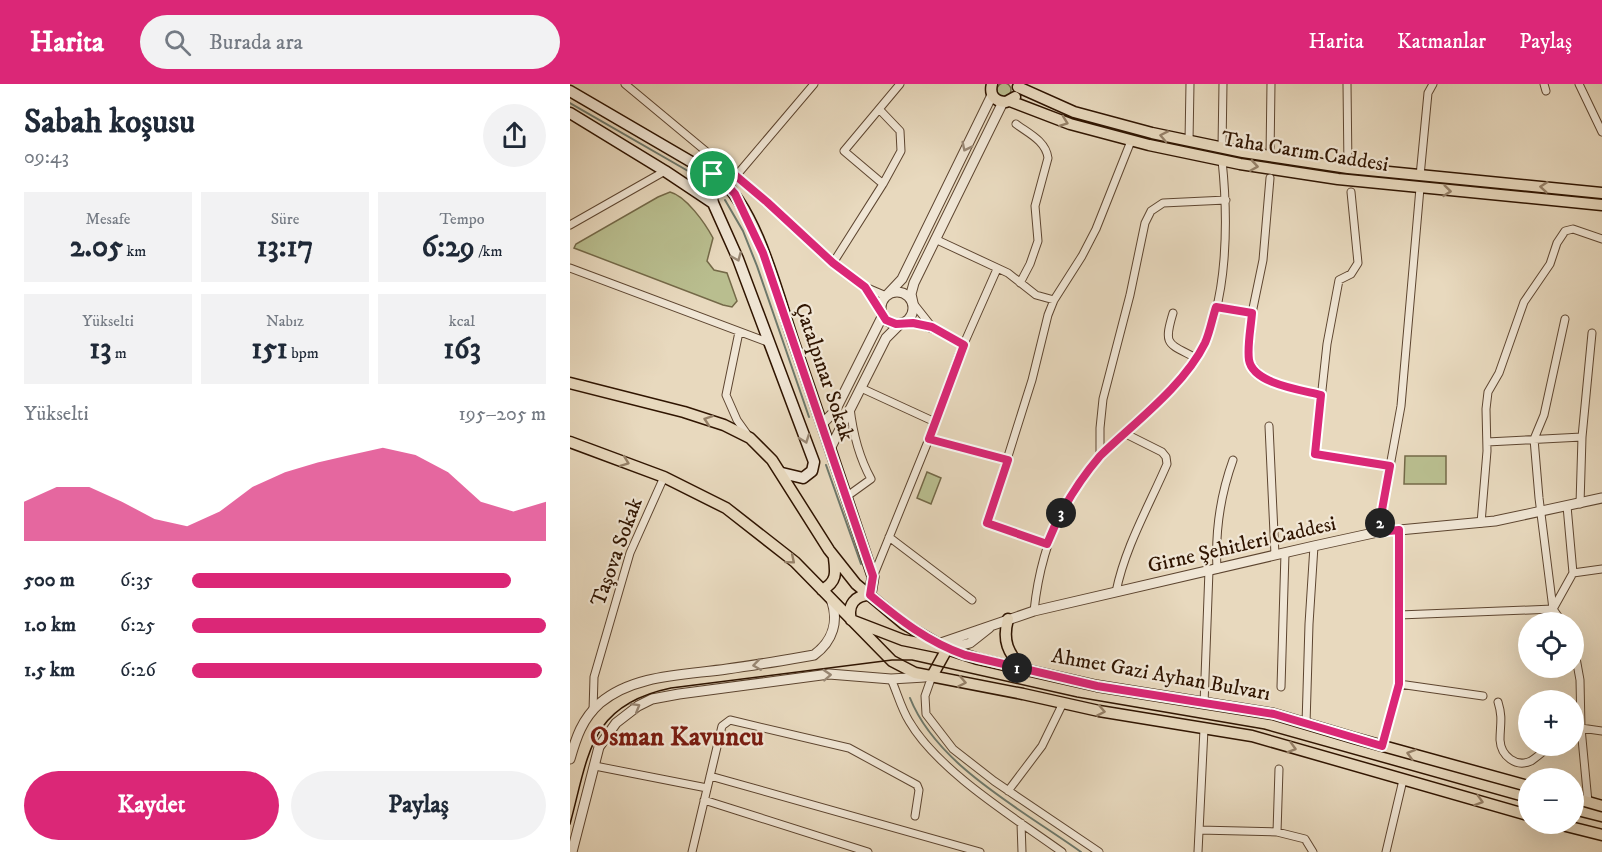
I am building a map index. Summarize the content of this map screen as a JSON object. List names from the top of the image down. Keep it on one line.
{"streets":{"main road":["Taha Carım Caddesi","Çatalpınar Sokak","Ahmet Gazi Ayhan Bulvarı"],"street":["Girne Şehitleri Caddesi","Taşova Sokak"]},"crossings":[["Çatalpınar Sokak","Ahmet Gazi Ayhan Bulvarı"],["Girne Şehitleri Caddesi","Ahmet Gazi Ayhan Bulvarı"],["Taşova Sokak","Ahmet Gazi Ayhan Bulvarı"]],"districts":["Osman Kavuncu"],"page":{"header":"Harita","search":"Burada ara","nav":["Harita","Katmanlar","Paylaş"],"heading":["Sabah koşusu","09:43"],"stats":[["Mesafe","2.05 km"],["Süre","13:17"],["Tempo","6:29 /km"],["Yükselti","13 m"],["Nabız","151 bpm"],["kcal","163"]],"chart":["Yükselti","195–205 m"],"pins":["3","2","1"],"list":[{"name":"500 m","note":"6:35"},{"name":"1.0 km","note":"6:25"},{"name":"1.5 km","note":"6:26"}],"map_buttons":["+","−"],"buttons":["Kaydet","Paylaş"]}}
